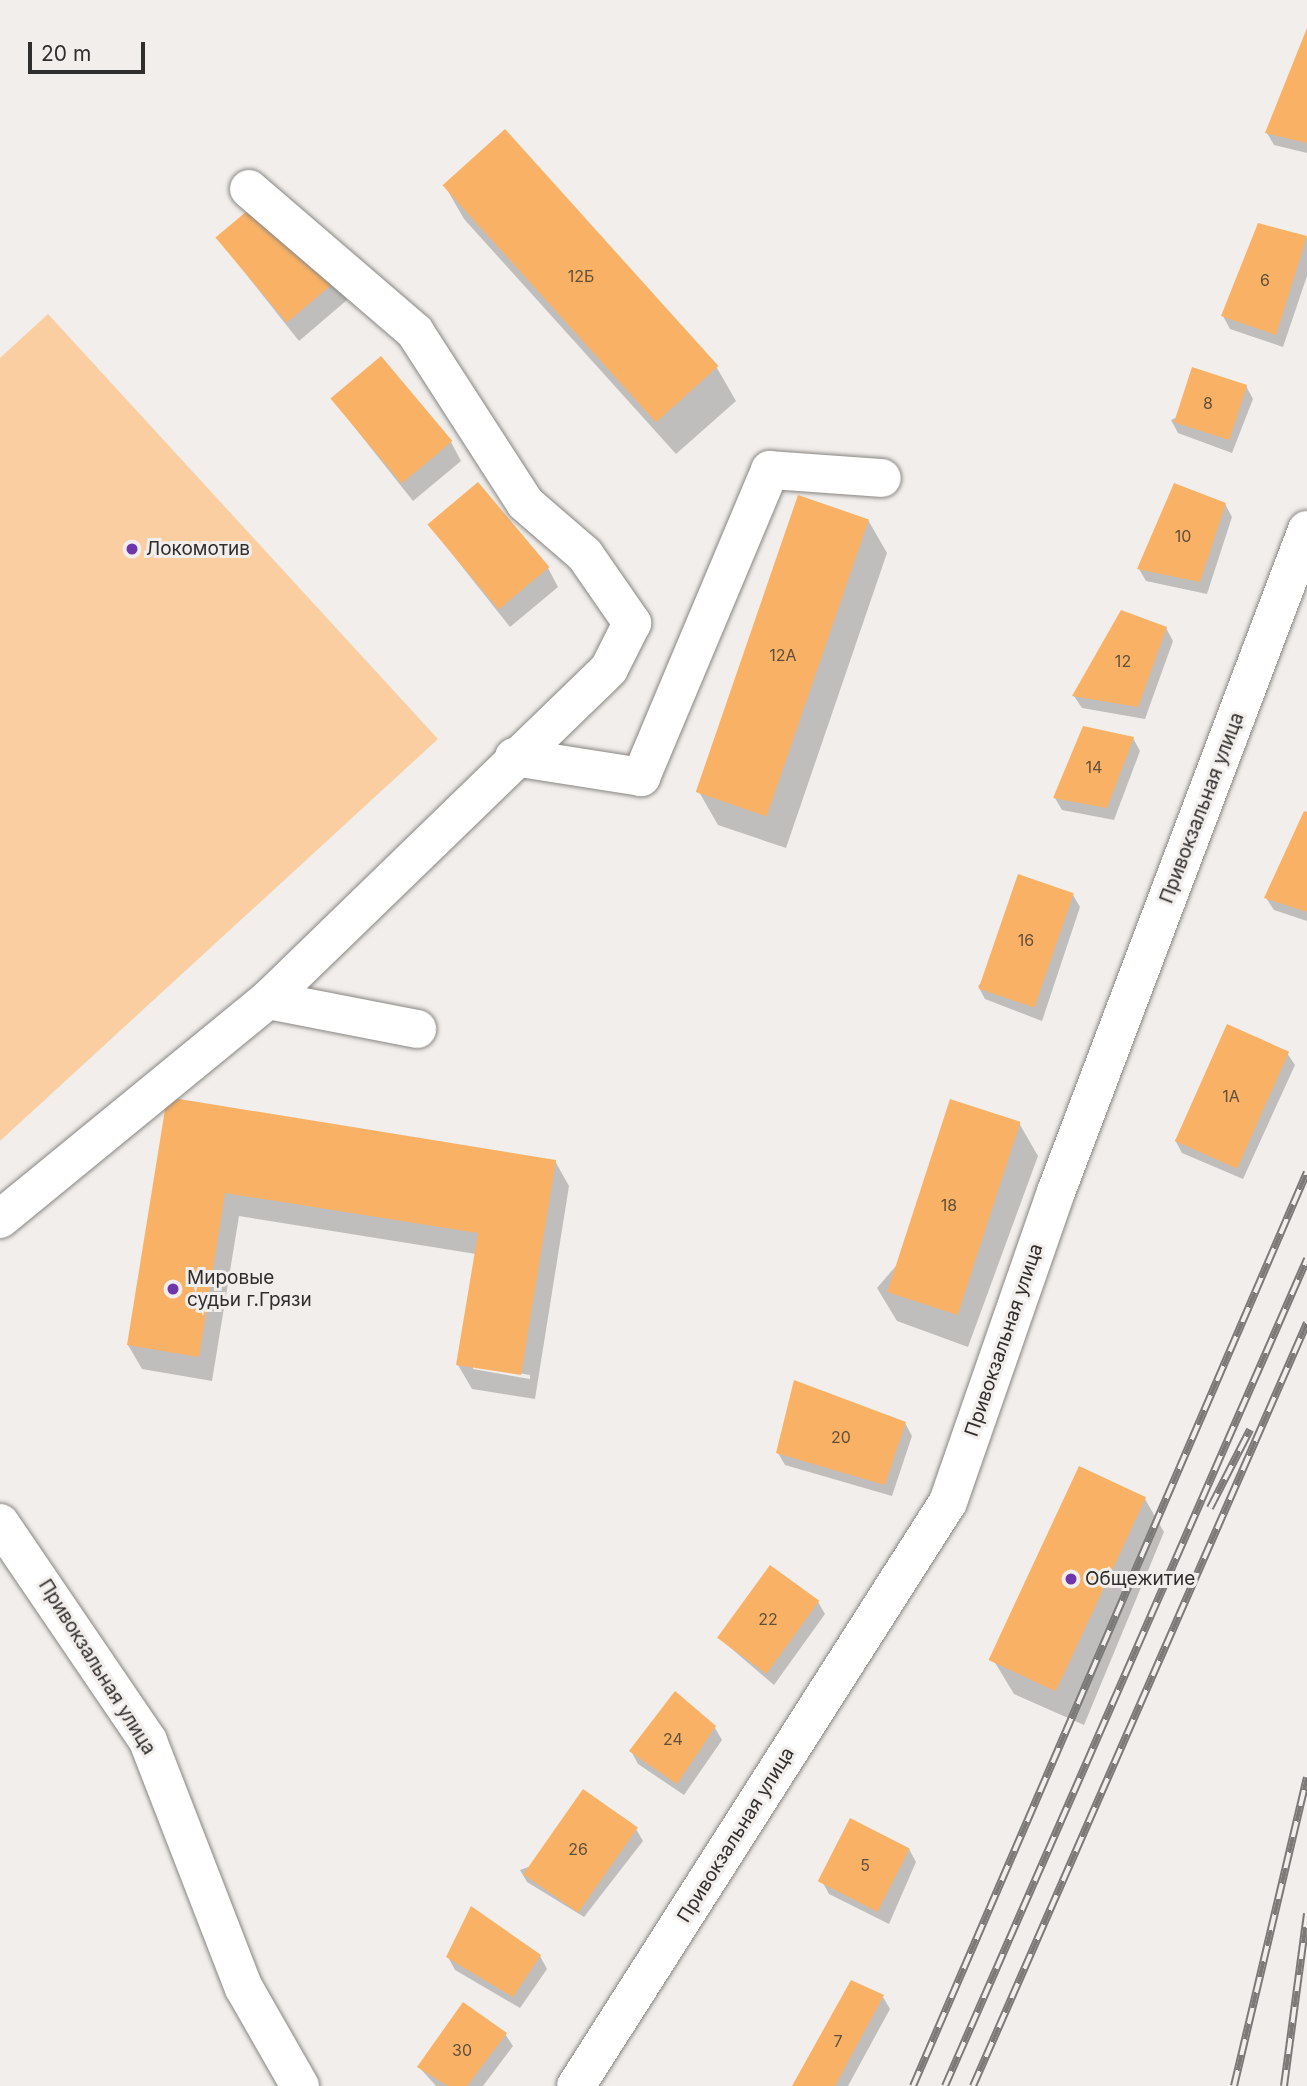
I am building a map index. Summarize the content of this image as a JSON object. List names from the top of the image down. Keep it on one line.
{"streets":{"street":["Привокзальная улица"]},"places":["Локомотив","Мировые судьи г.Грязи","Общежитие"],"house_numbers":["12Б","6","8","10","12А","12","14","16","1А","18","20","22","24","26","5","7","30"],"scale_bar":"20 m"}
